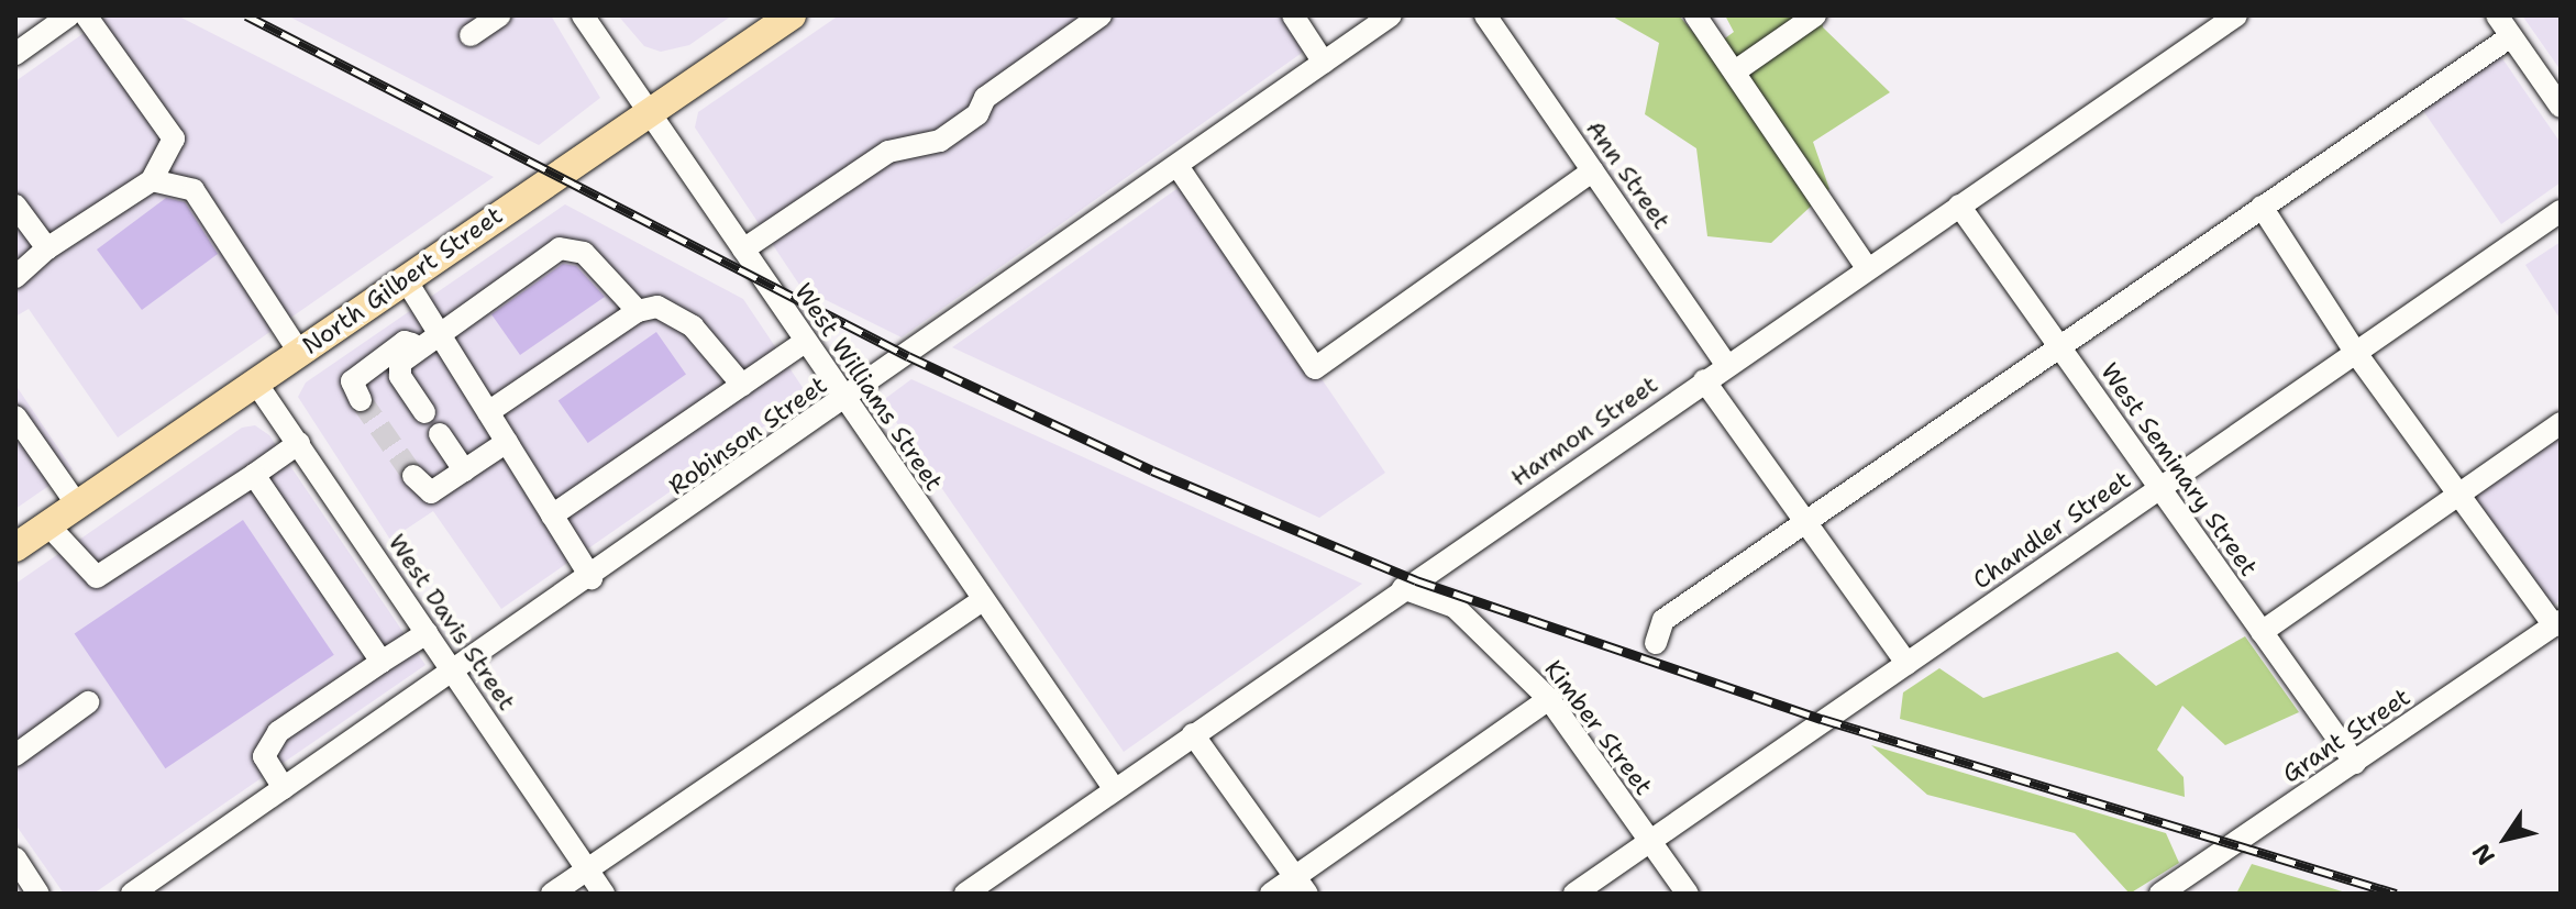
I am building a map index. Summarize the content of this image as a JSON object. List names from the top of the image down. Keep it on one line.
{"streets":{"main road":["North Gilbert Street"],"street":["Ann Street","West Williams Street","Harmon Street","Robinson Street","West Seminary Street","Chandler Street","West Davis Street","Kimber Street","Grant Street"]},"crossings":[["Ann Street","Harmon Street"],["North Gilbert Street","West Williams Street"],["North Gilbert Street","West Davis Street"],["West Williams Street","Harmon Street"],["West Williams Street","Robinson Street"],["Harmon Street","West Seminary Street"],["Harmon Street","Kimber Street"],["Robinson Street","West Davis Street"],["West Seminary Street","Chandler Street"],["West Seminary Street","Grant Street"],["Chandler Street","Kimber Street"]],"north":"bottom left"}
